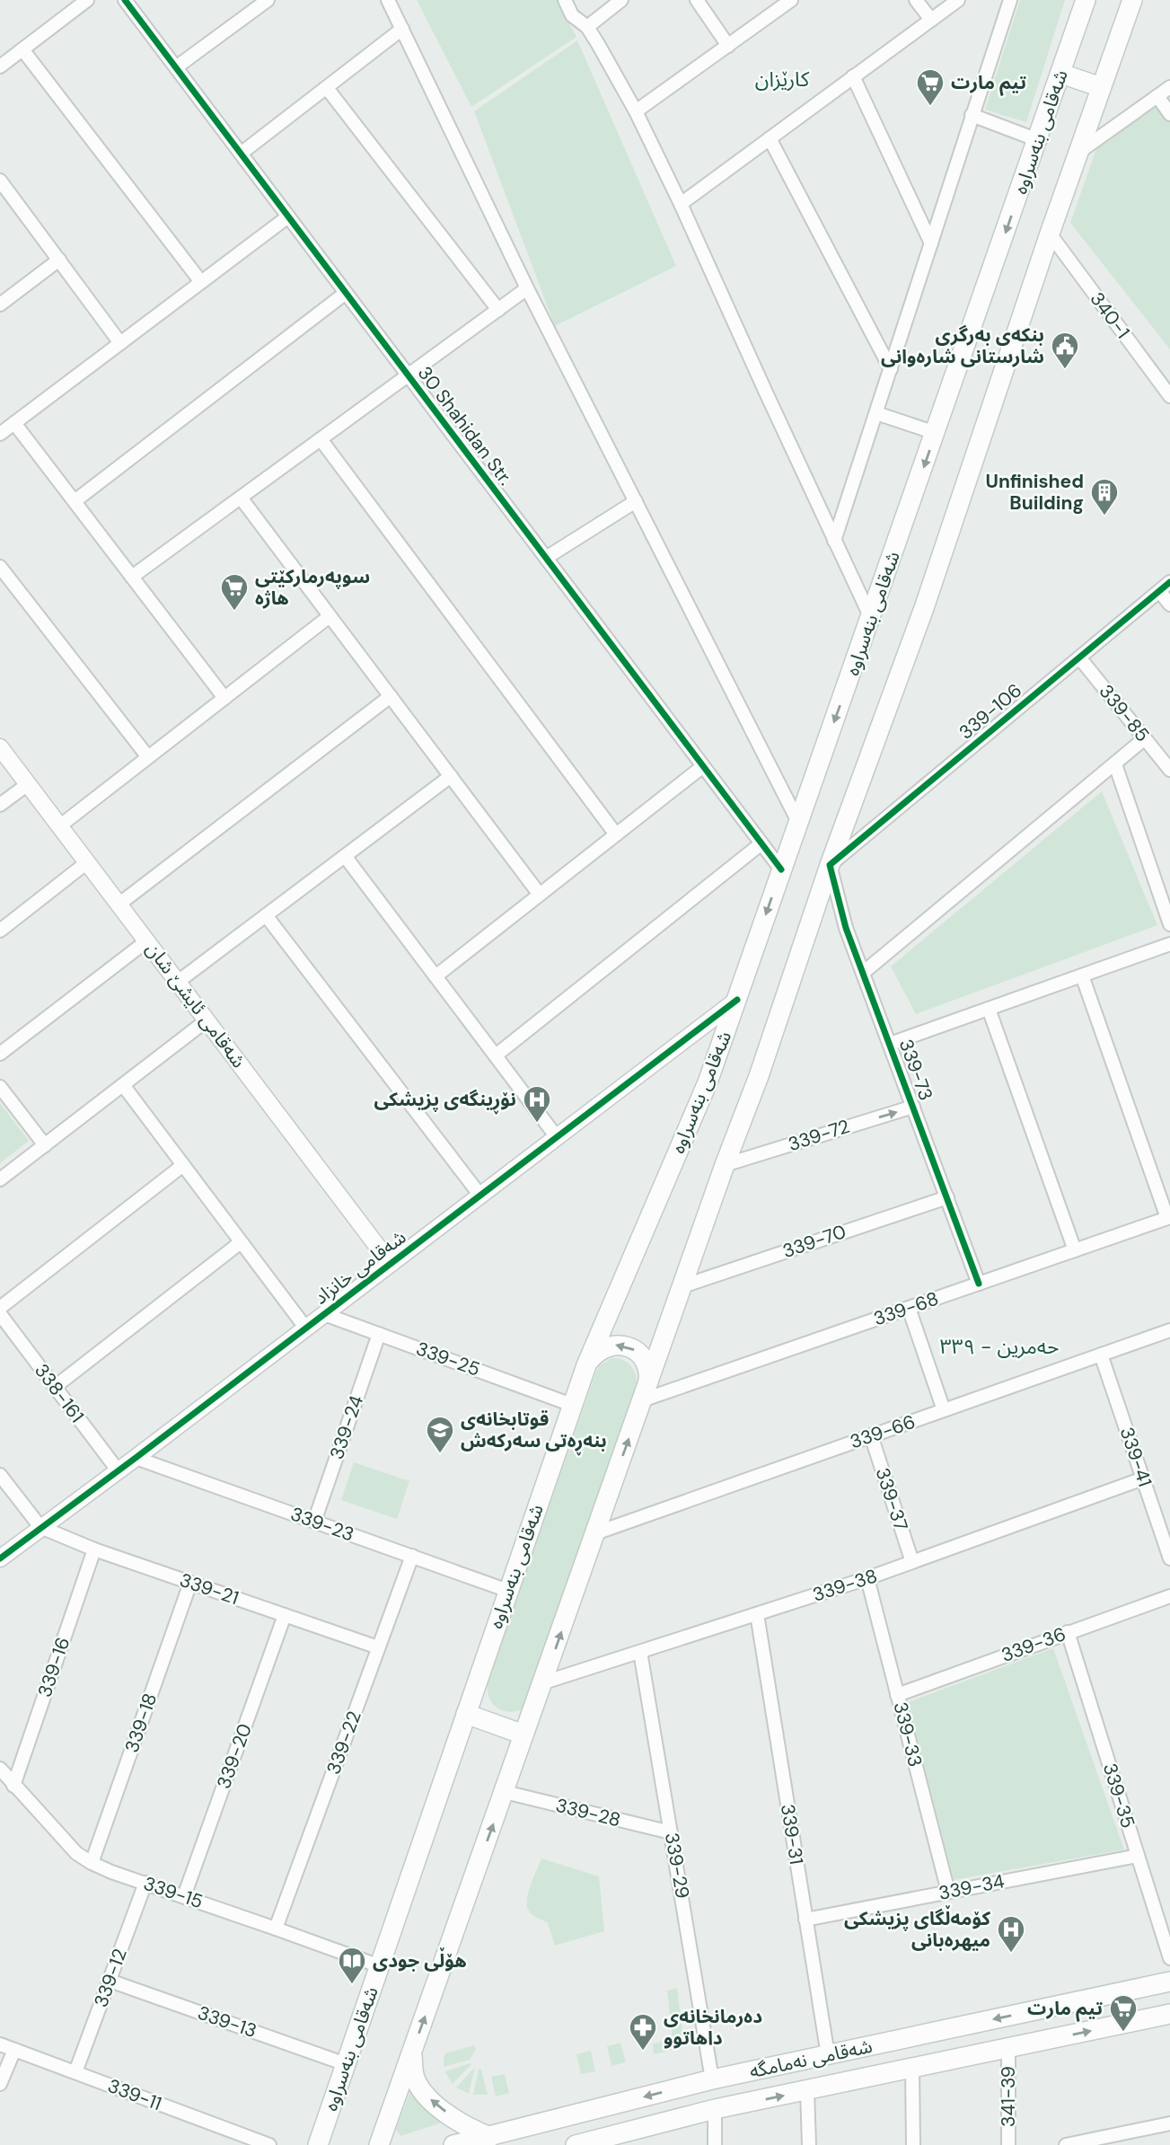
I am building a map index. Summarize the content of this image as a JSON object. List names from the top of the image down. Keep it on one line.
{"streets":{"main road":["شەقامی بنەسراوە","شەقامی نەمامگە"],"street":["340-1","30 Shahidan Str.","339-106","339-85","شەقامی ئایشێ شان","339-73","339-72","339-70","شەقامی خانزاد","339-68","339-25","338-161","339-24","339-66","339-41","339-37","339-23","339-38","339-21","339-36","339-16","339-18","339-33","339-22","339-20","339-35","339-28","339-31","339-29","339-34","339-15","339-12","339-13","339-11","341-39"]},"crossings":[["شەقامی بنەسراوە","30 Shahidan Str."],["شەقامی بنەسراوە","شەقامی خانزاد"],["شەقامی بنەسراوە","339-25"],["شەقامی بنەسراوە","339-23"],["شەقامی بنەسراوە","339-15"],["شەقامی بنەسراوە","339-13"],["339-106","339-85"],["339-106","339-73"],["شەقامی ئایشێ شان","شەقامی خانزاد"],["339-73","339-72"],["339-73","339-70"],["339-73","339-68"],["شەقامی خانزاد","339-25"],["شەقامی خانزاد","338-161"],["شەقامی خانزاد","339-23"],["شەقامی خانزاد","339-21"],["339-25","339-24"],["339-24","339-23"],["339-66","339-41"],["339-66","339-37"],["339-41","339-38"],["339-37","339-38"],["339-23","339-22"],["339-38","339-33"],["339-38","339-31"],["339-38","339-29"],["339-21","339-16"],["339-21","339-18"],["339-21","339-22"],["339-21","339-20"],["339-36","339-33"],["339-36","339-35"],["339-16","339-15"],["339-18","339-15"],["339-33","339-34"],["339-22","339-15"],["339-20","339-15"],["339-35","339-34"],["339-28","339-29"],["339-31","339-34"],["339-31","شەقامی نەمامگە"],["339-29","شەقامی نەمامگە"],["339-15","339-12"],["339-12","339-13"],["339-12","339-11"],["شەقامی نەمامگە","341-39"]],"one_way":["339-72"],"districts":["کارێزان","حەمرین - ٣٣٩"],"places":{"supermarket":["تيم مارت","سوپەرمارکێتی هاژە","تیم مارت"],"public building":["بنكەی بەرگری شارستانی شارەوانی"],"building":["Unfinished Building"],"hospital":["نۆڕینگەی پزیشکی","کۆمەڵگای پزیشکی میهرەبانی"],"school or university":["قوتابخانەی بنەڕەتی سەرکەش"],"library":["هۆڵی جودی"],"pharmacy":["دەرمانخانەی داهاتوو"]}}
